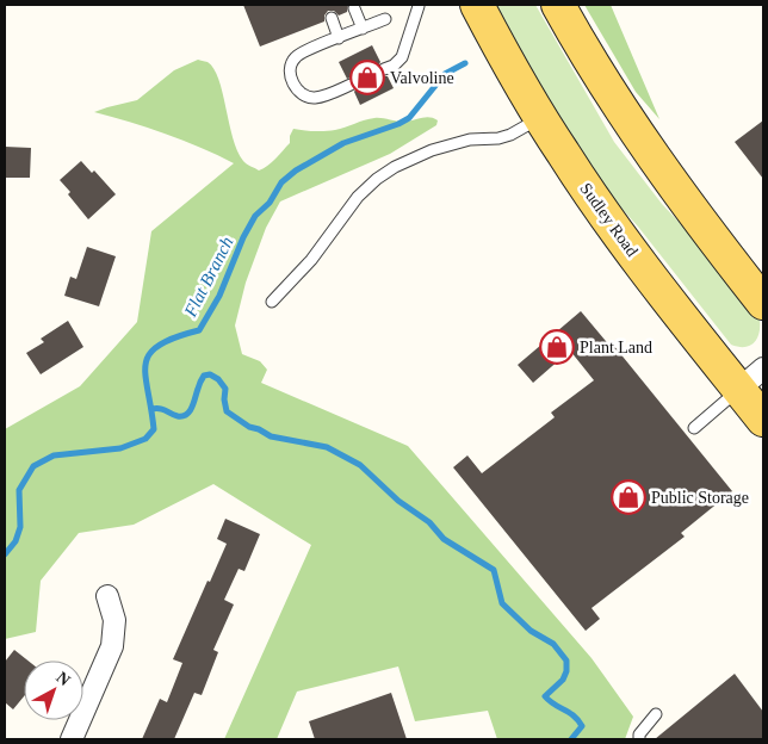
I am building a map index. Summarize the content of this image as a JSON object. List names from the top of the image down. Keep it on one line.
{"streets":{"main road":["Sudley Road"]},"water":["Flat Branch"],"places":{"shop":["Valvoline","Plant Land","Public Storage"]},"north":"top right"}
